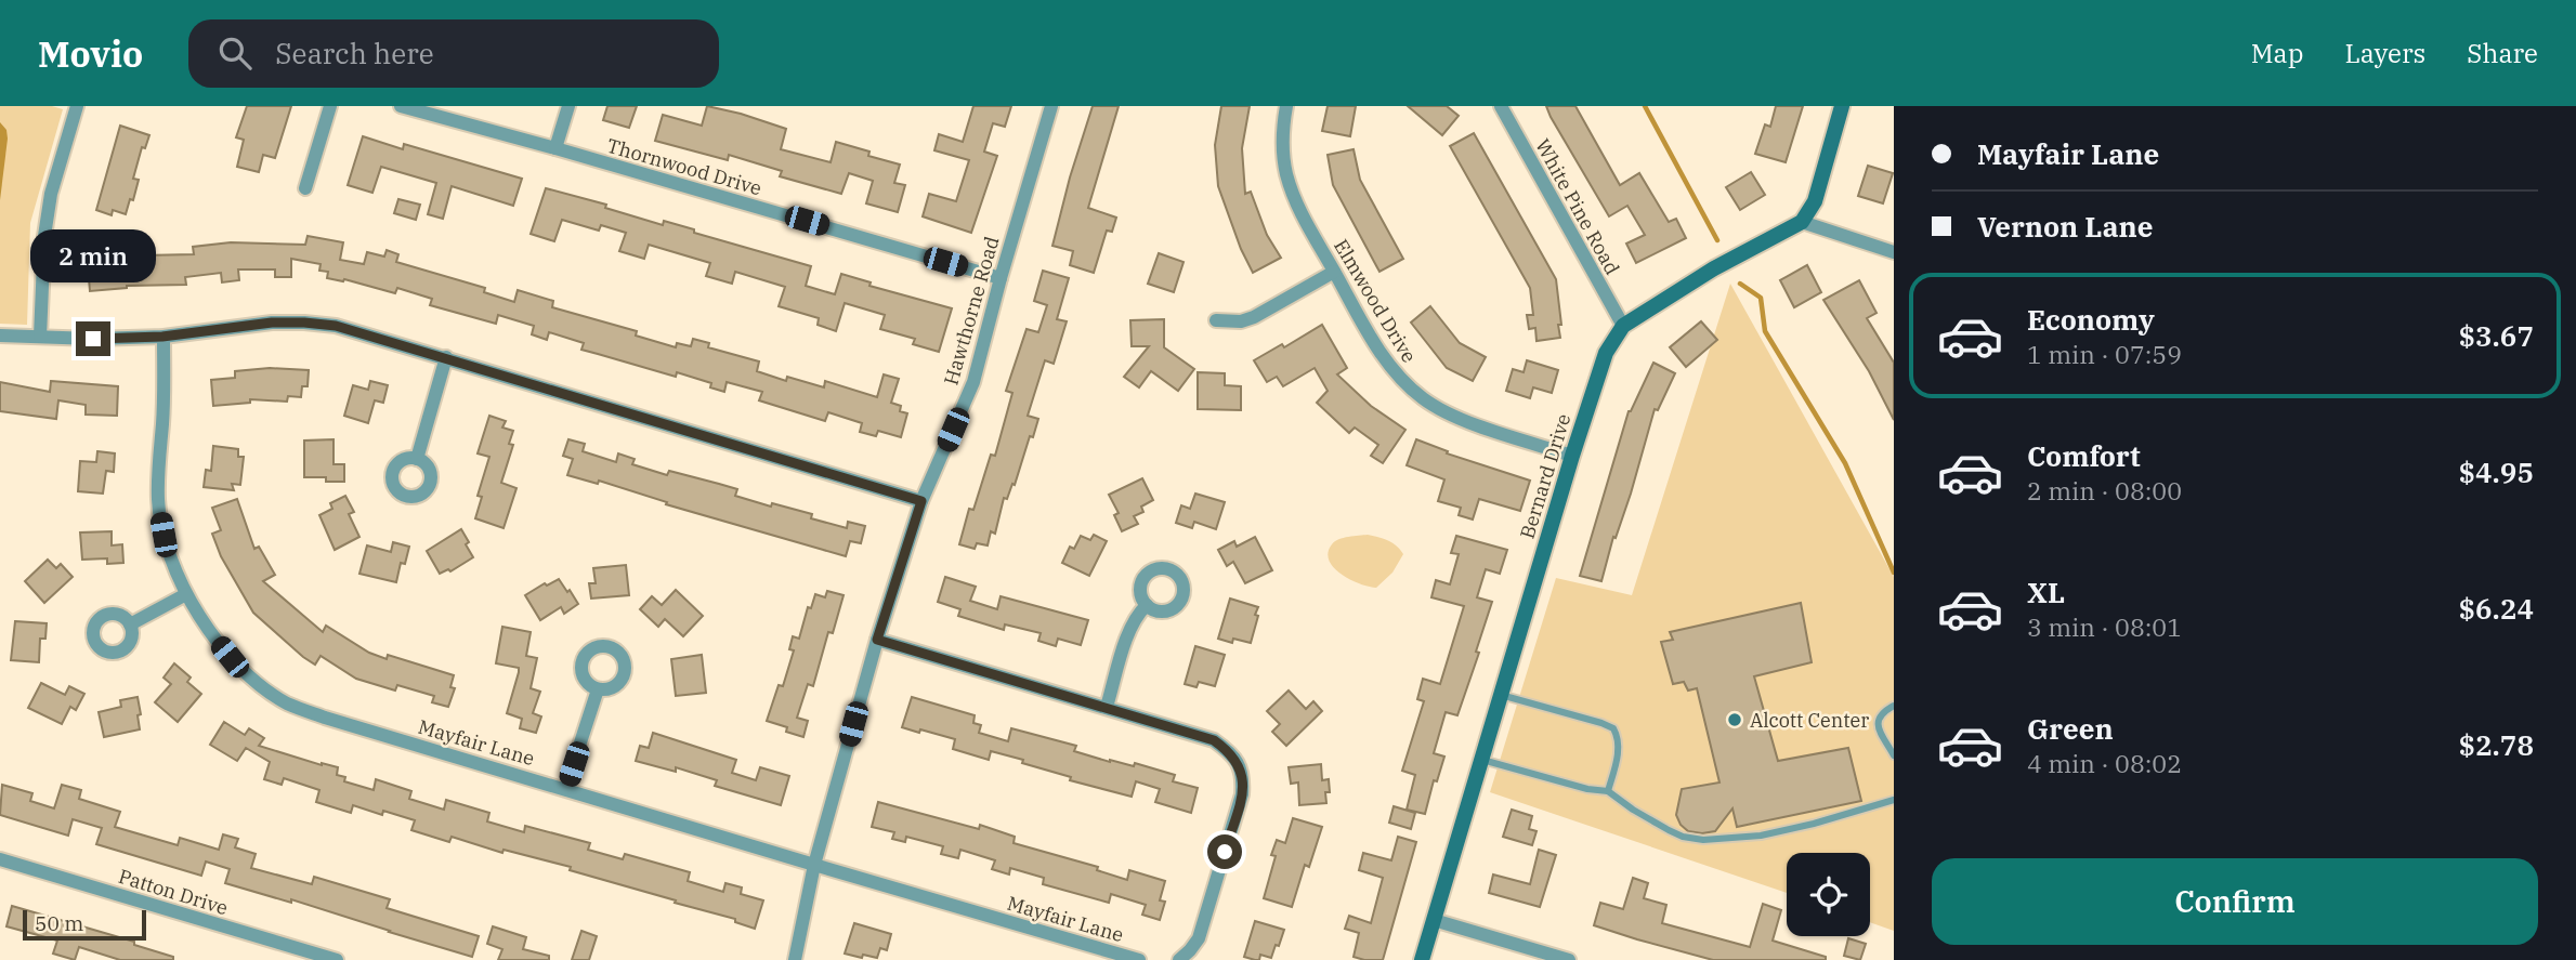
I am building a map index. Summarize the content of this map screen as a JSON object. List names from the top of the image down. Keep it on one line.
{"streets":{"street":["Thornwood Drive","White Pine Road","Elmwood Drive","Hawthorne Road","Bernard Drive","Mayfair Lane","Patton Drive"]},"crossings":[["Thornwood Drive","Hawthorne Road"],["White Pine Road","Bernard Drive"],["Elmwood Drive","Bernard Drive"],["Hawthorne Road","Mayfair Lane"]],"places":["Alcott Center"],"scale_bar":"50 m","page":{"header":"Movio","search":"Search here","nav":["Map","Layers","Share"],"banner":["Mayfair Lane","Vernon Lane"],"bubble":"2 min","list":[{"name":"Economy","note":"1 min · 07:59","value":"$3.67"},{"name":"Comfort","note":"2 min · 08:00","value":"$4.95"},{"name":"XL","note":"3 min · 08:01","value":"$6.24"},{"name":"Green","note":"4 min · 08:02","value":"$2.78"}],"buttons":"Confirm","scale":"50 m"}}
